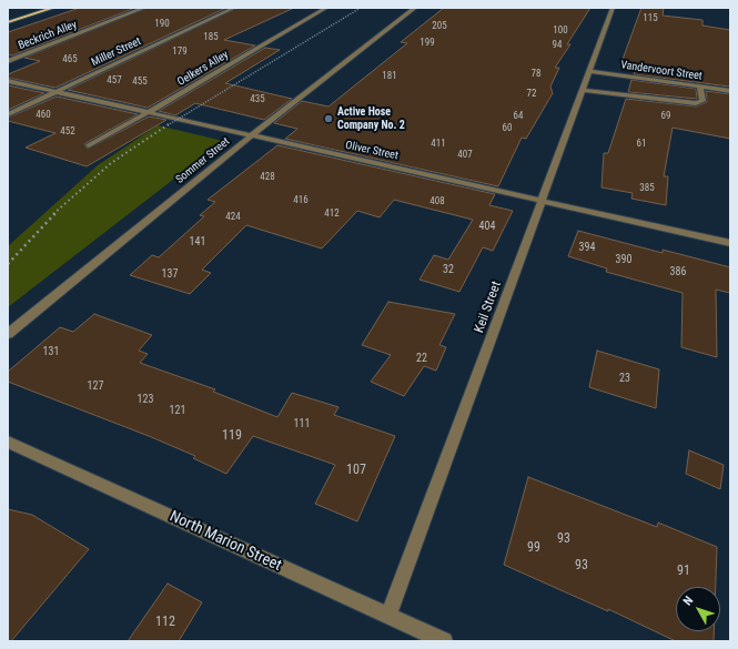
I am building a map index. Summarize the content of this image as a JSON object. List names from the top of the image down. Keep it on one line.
{"streets":{"street":["Beckrich Alley","Miller Street","Oelkers Alley","Vandervoort Street","Oliver Street","Sommer Street","Keil Street","North Marion Street"]},"crossings":[["Miller Street","Oliver Street"],["Oelkers Alley","Oliver Street"],["Vandervoort Street","Keil Street"],["Oliver Street","Sommer Street"],["Oliver Street","Keil Street"],["Keil Street","North Marion Street"]],"places":["Active Hose Company No. 2"],"house_numbers":["115","190","205","100","185","199","94","179","465","78","181","457","455","72","435","460","64","69","60","452","411","61","407","428","385","416","408","412","424","404","141","394","390","32","386","137","131","22","23","127","123","121","111","119","107","93","99","93","91","112"],"north":"top left"}
